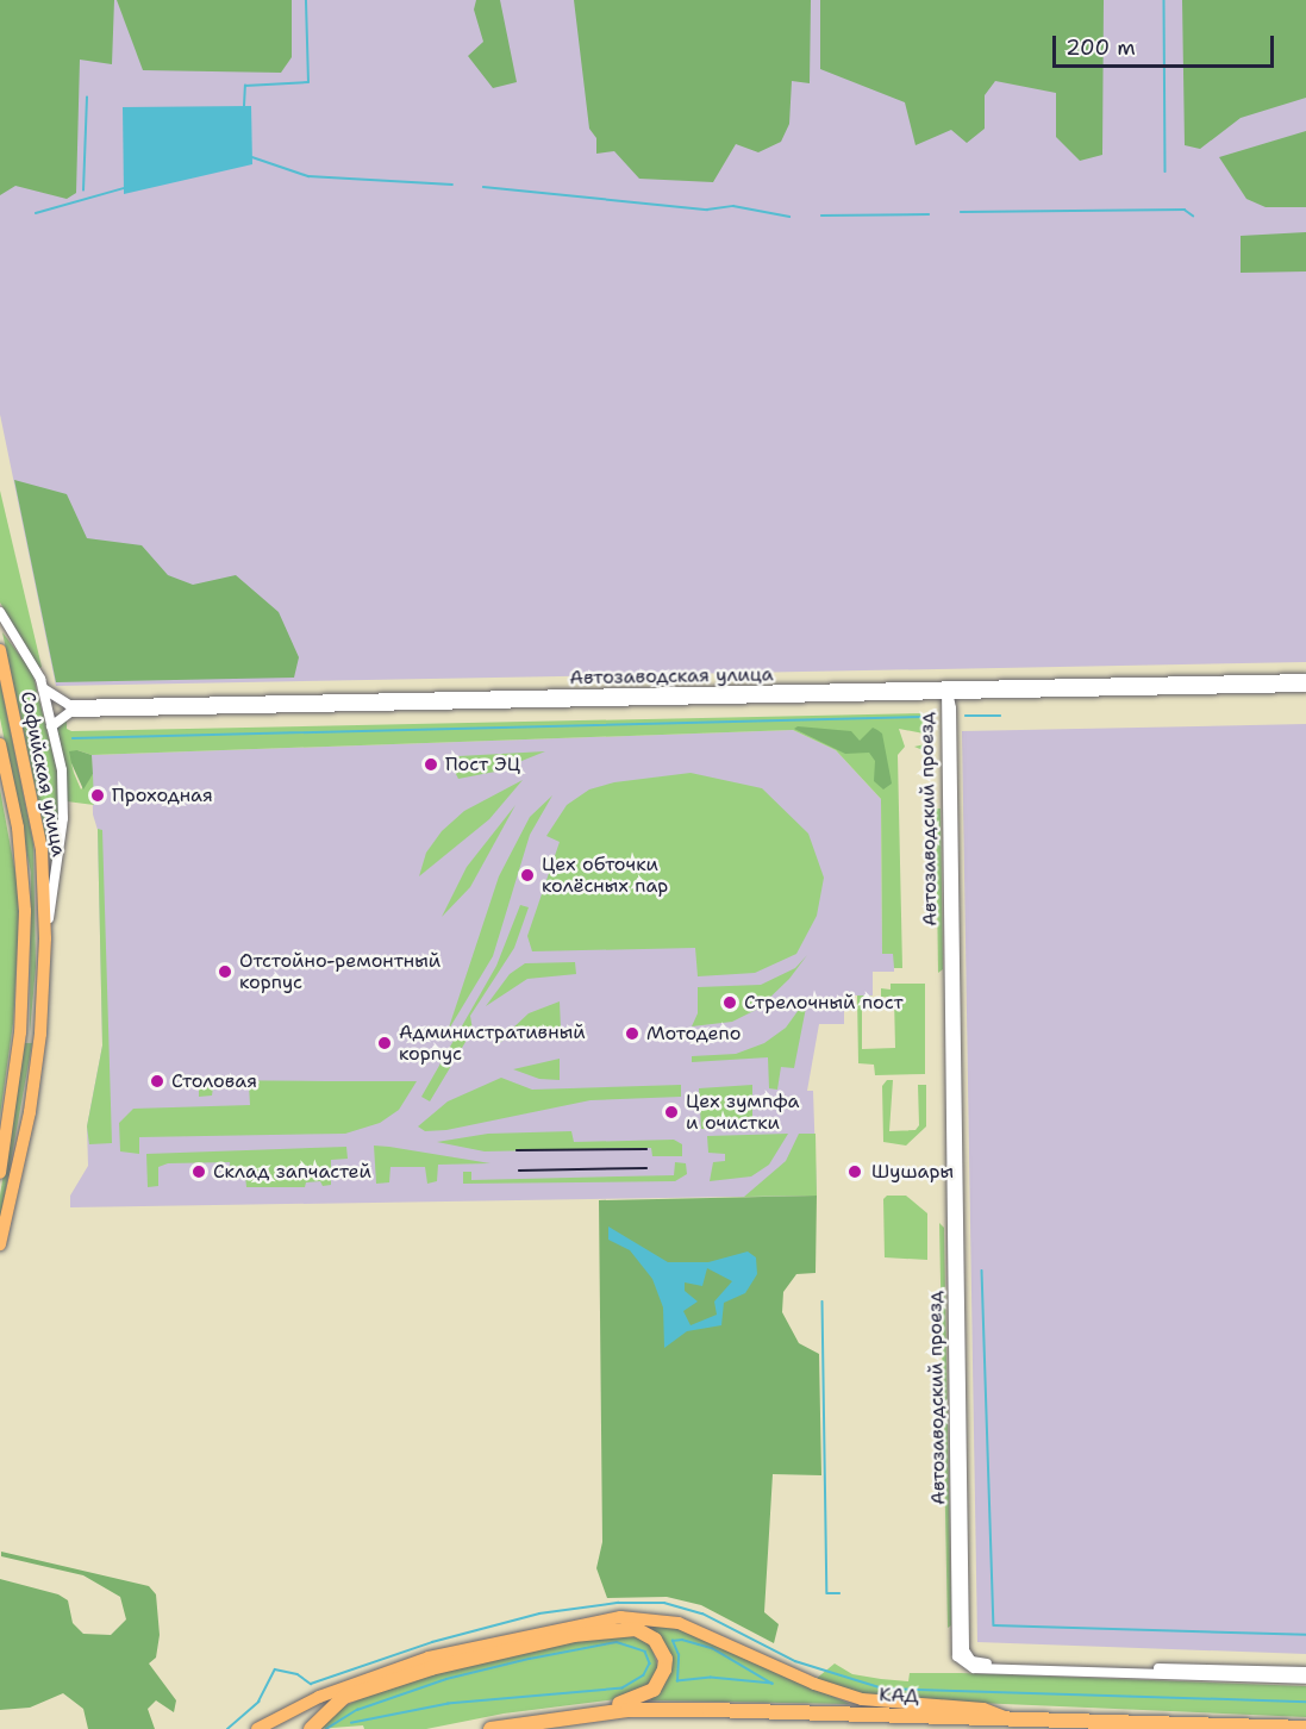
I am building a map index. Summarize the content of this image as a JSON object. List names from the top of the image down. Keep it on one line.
{"streets":{"highway":["КАД"],"main road":["Софийская улица"],"street":["Автозаводская улица","Автозаводский проезд"]},"crossings":[["Автозаводская улица","Автозаводский проезд"]],"places":["Пост ЭЦ","Проходная","Цех обточки колёсных пар","Отстойно-ремонтный корпус","Стрелочный пост","Мотодепо","Административный корпус","Столовая","Цех зумпфа и очистки","Склад запчастей","Шушары"],"scale_bar":"200 m"}
